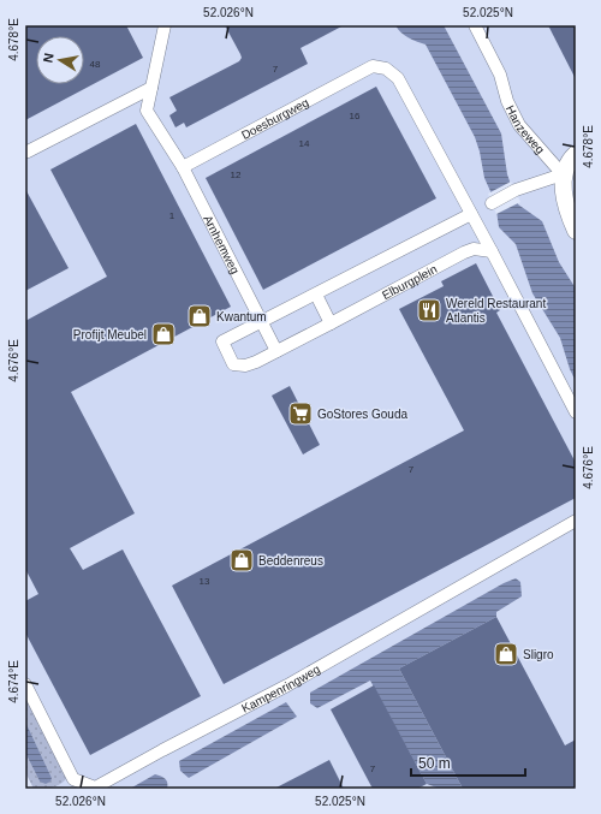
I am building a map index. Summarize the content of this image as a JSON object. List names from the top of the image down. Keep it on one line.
{"streets":{"street":["Doesburgweg","Hanzeweg","Arnhemweg","Elburgplein","Kampenringweg"]},"crossings":[["Doesburgweg","Arnhemweg"],["Doesburgweg","Elburgplein"],["Arnhemweg","Elburgplein"]],"places":{"restaurant":["Wereld Restaurant Atlantis"],"shop":["Kwantum","Profijt Meubel","Beddenreus","Sligro"],"supermarket":["GoStores Gouda"]},"house_numbers":["48","7","16","14","12","1","7","13","7"],"scale_bar":"50 m","north":"left","coordinates":["52.026°N","52.025°N","4.678°E","4.676°E","4.674°E"]}
